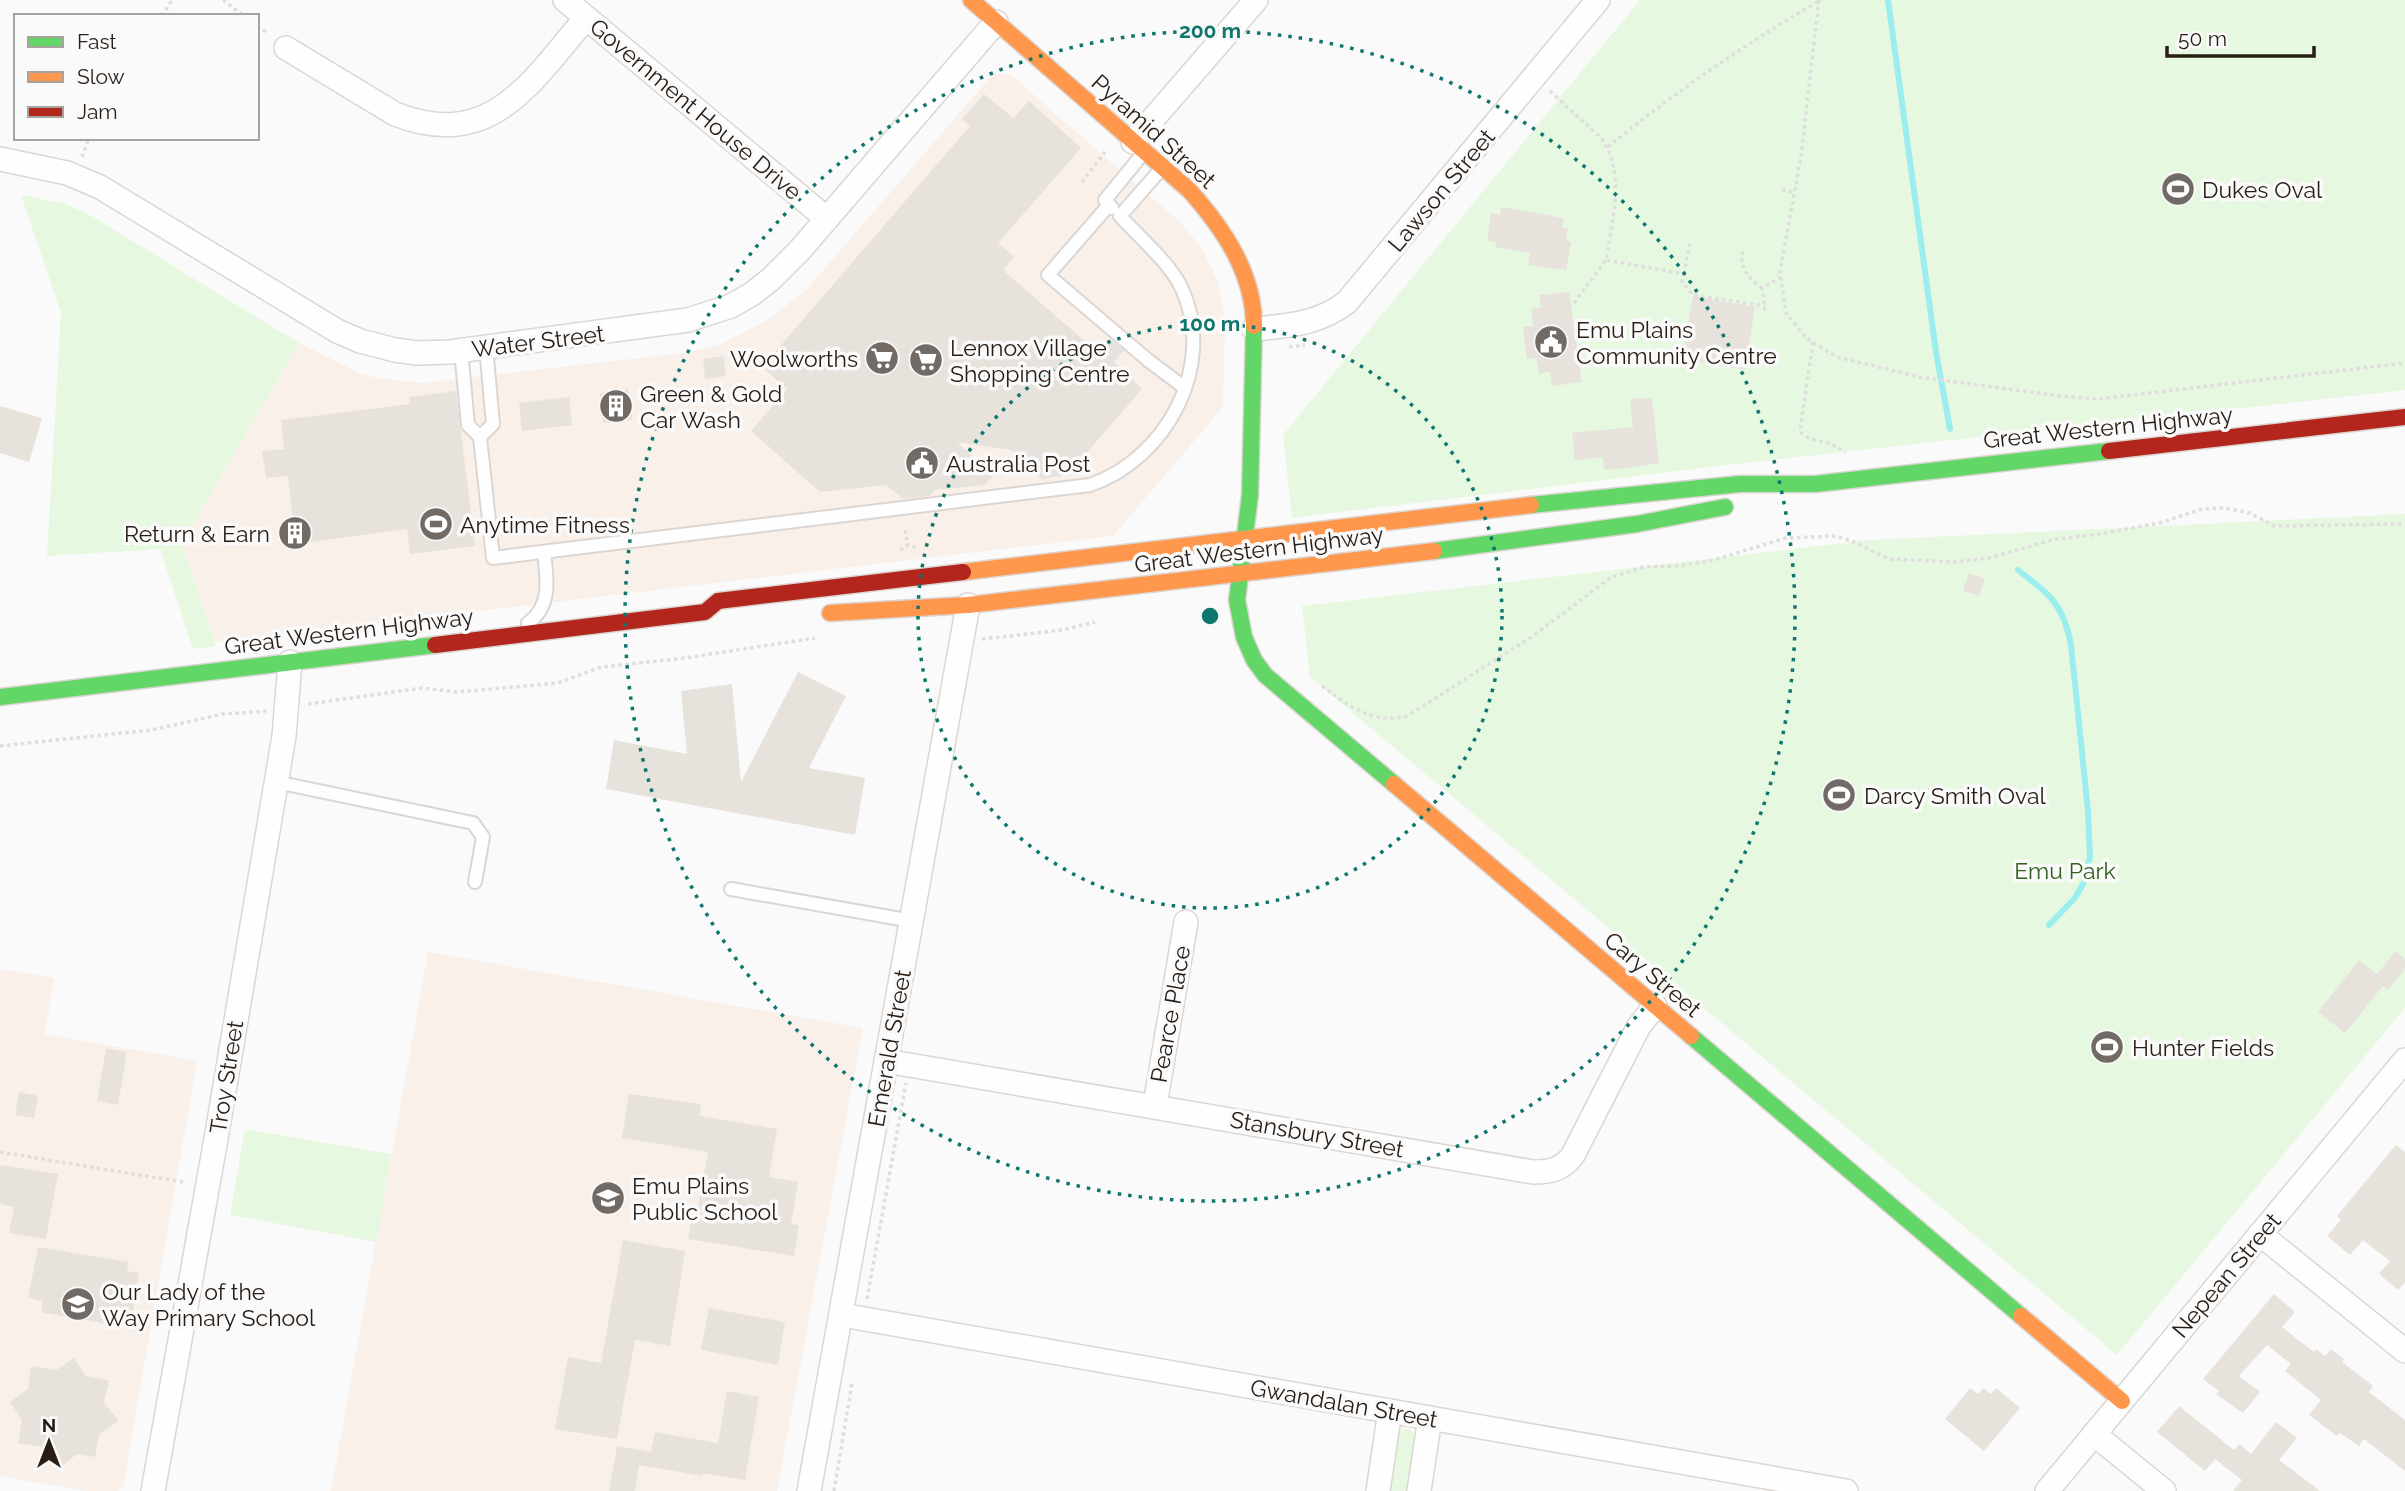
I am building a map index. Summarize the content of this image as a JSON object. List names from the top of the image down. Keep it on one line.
{"streets":{"main road":["Pyramid Street","Great Western Highway","Cary Street"],"street":["Government House Drive","Lawson Street","Water Street","Pearce Place","Emerald Street","Troy Street","Stansbury Street","Nepean Street","Gwandalan Street"]},"crossings":[["Government House Drive","Water Street"],["Pyramid Street","Lawson Street"],["Pyramid Street","Water Street"],["Pyramid Street","Great Western Highway"],["Pyramid Street","Cary Street"],["Great Western Highway","Cary Street"],["Great Western Highway","Emerald Street"],["Great Western Highway","Troy Street"],["Cary Street","Stansbury Street"],["Cary Street","Nepean Street"],["Pearce Place","Stansbury Street"],["Emerald Street","Stansbury Street"],["Emerald Street","Gwandalan Street"]],"parks":["Emu Park"],"places":{"sports":["Dukes Oval","Anytime Fitness","Darcy Smith Oval","Hunter Fields"],"public building":["Emu Plains Community Centre","Australia Post"],"supermarket":["Woolworths","Lennox Village Shopping Centre"],"building":["Green & Gold Car Wash","Return & Earn"],"school or university":["Emu Plains Public School","Our Lady of the Way Primary School"]},"legend":["Fast","Slow","Jam"],"scale_bar":"50 m","north":"top","rings":["200 m","100 m"]}
